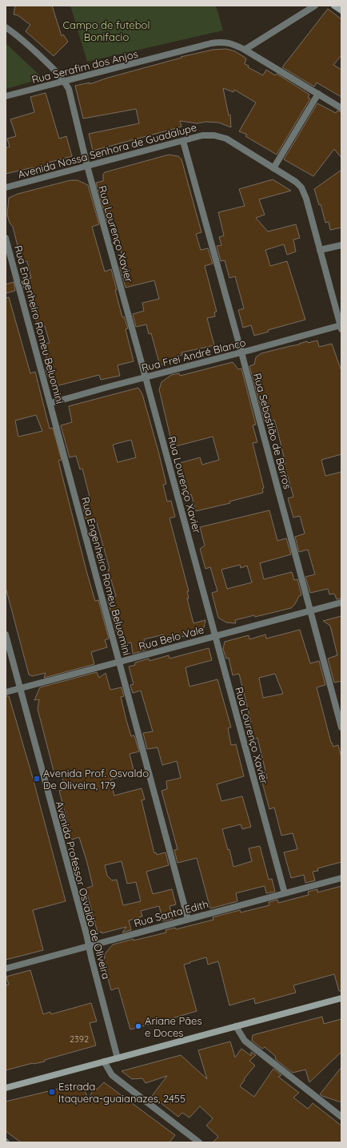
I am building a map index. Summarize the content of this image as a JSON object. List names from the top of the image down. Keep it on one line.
{"streets":{"street":["Rua Serafim dos Anjos","Avenida Nossa Senhora de Guadalupe","Rua Lourenço Xavier","Rua Engenheiro Romeu Beluomini","Rua Frei André Blanco","Rua Sebastião de Barros","Rua Belo Vale","Avenida Professor Osvaldo de Oliveira","Rua Santa Edith"]},"crossings":[["Rua Serafim dos Anjos","Rua Lourenço Xavier"],["Avenida Nossa Senhora de Guadalupe","Rua Lourenço Xavier"],["Avenida Nossa Senhora de Guadalupe","Rua Frei André Blanco"],["Avenida Nossa Senhora de Guadalupe","Rua Sebastião de Barros"],["Rua Lourenço Xavier","Rua Frei André Blanco"],["Rua Lourenço Xavier","Rua Belo Vale"],["Rua Lourenço Xavier","Rua Santa Edith"],["Rua Engenheiro Romeu Beluomini","Rua Frei André Blanco"],["Rua Engenheiro Romeu Beluomini","Rua Belo Vale"],["Rua Engenheiro Romeu Beluomini","Rua Santa Edith"],["Rua Frei André Blanco","Rua Sebastião de Barros"],["Rua Sebastião de Barros","Rua Belo Vale"],["Rua Belo Vale","Avenida Professor Osvaldo de Oliveira"],["Avenida Professor Osvaldo de Oliveira","Rua Santa Edith"]],"parks":["Campo de futebol Bonifacio"],"places":{"transit":["Avenida Prof. Osvaldo De Oliveira, 179","Estrada Itaquera-guaianazes, 2455"],"other":["Ariane Pães e Doces"]},"house_numbers":["2392"]}
